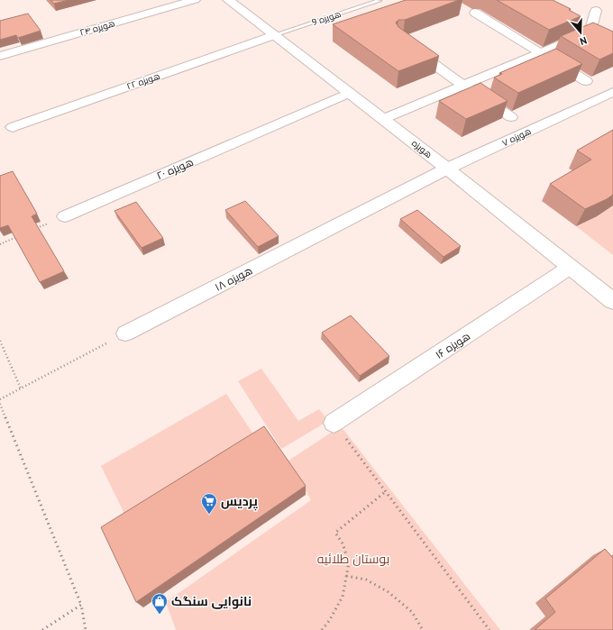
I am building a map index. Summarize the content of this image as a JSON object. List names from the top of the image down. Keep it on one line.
{"streets":{"street":["هویزه ‍۲۴","هویزه ‍۲۲","هویزه ۷","هویزه","هویزه ‍۲۰","هویزه ‍۱۸","هویزه ‍۱۶"],"lane":["هویزه 9"]},"crossings":[["هویزه 9","هویزه ‍۲۲"],["هویزه 9","هویزه"],["هویزه ‍۲۲","هویزه"],["هویزه ۷","هویزه"],["هویزه ۷","هویزه ‍۱۸"],["هویزه","هویزه ‍۲۰"],["هویزه","هویزه ‍۱۸"],["هویزه","هویزه ‍۱۶"]],"parks":["بوستان طلائیه"],"places":{"supermarket":["پردیس"],"shop":["نانوایی سنگک"]},"north":"bottom"}
